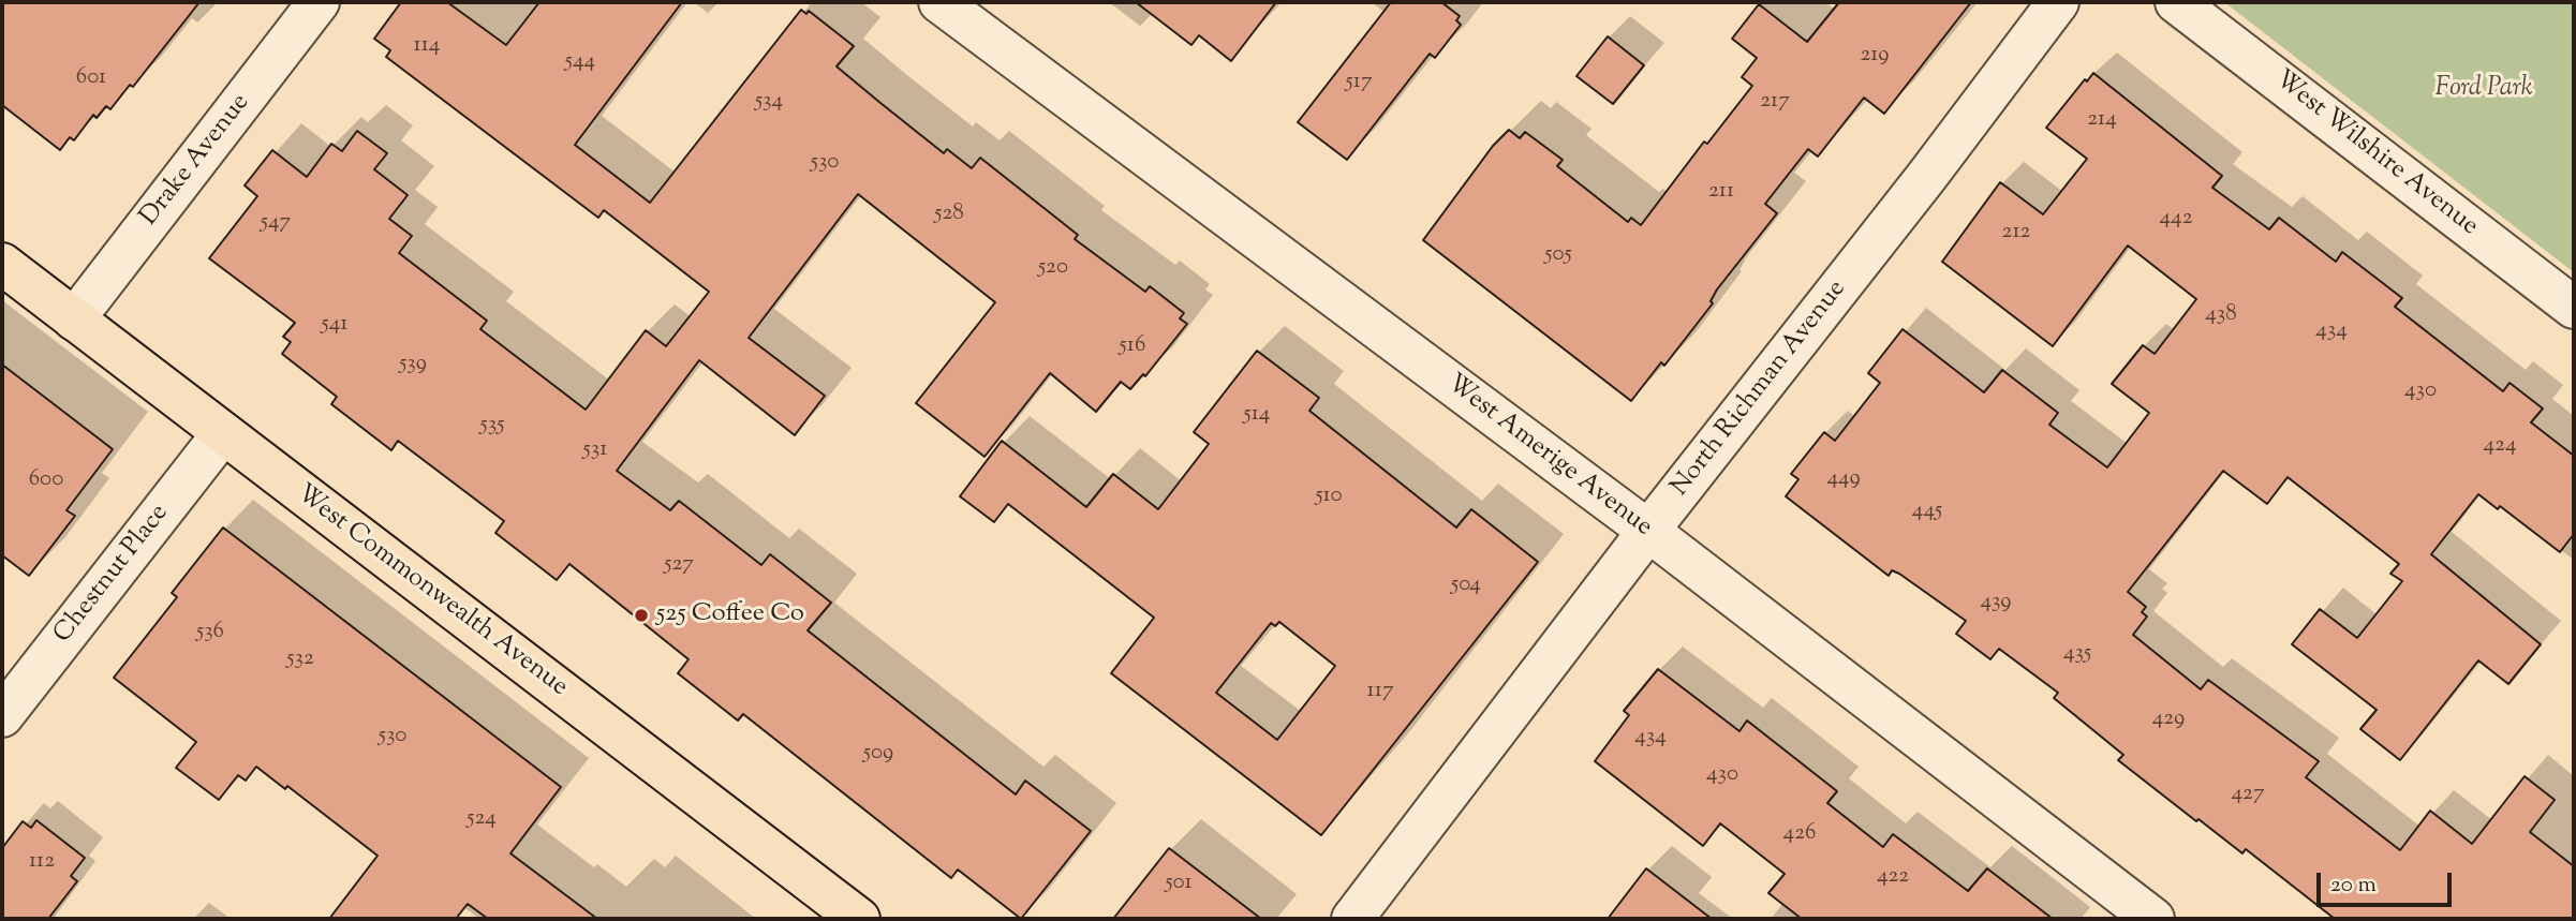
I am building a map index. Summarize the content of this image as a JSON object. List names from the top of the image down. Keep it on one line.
{"streets":{"main road":["West Commonwealth Avenue"],"street":["West Wilshire Avenue","Drake Avenue","North Richman Avenue","West Amerige Avenue","Chestnut Place"]},"crossings":[["Drake Avenue","West Commonwealth Avenue"],["North Richman Avenue","West Amerige Avenue"],["Chestnut Place","West Commonwealth Avenue"]],"parks":["Ford Park"],"places":["525 Coffee Co"],"house_numbers":["114","219","544","601","517","534","217","214","530","211","528","442","547","212","505","520","438","541","434","516","539","430","514","535","424","531","449","600","510","445","527","504","439","536","435","532","117","429","530","434","509","430","427","524","426","112","422","501"],"scale_bar":"20 m"}
